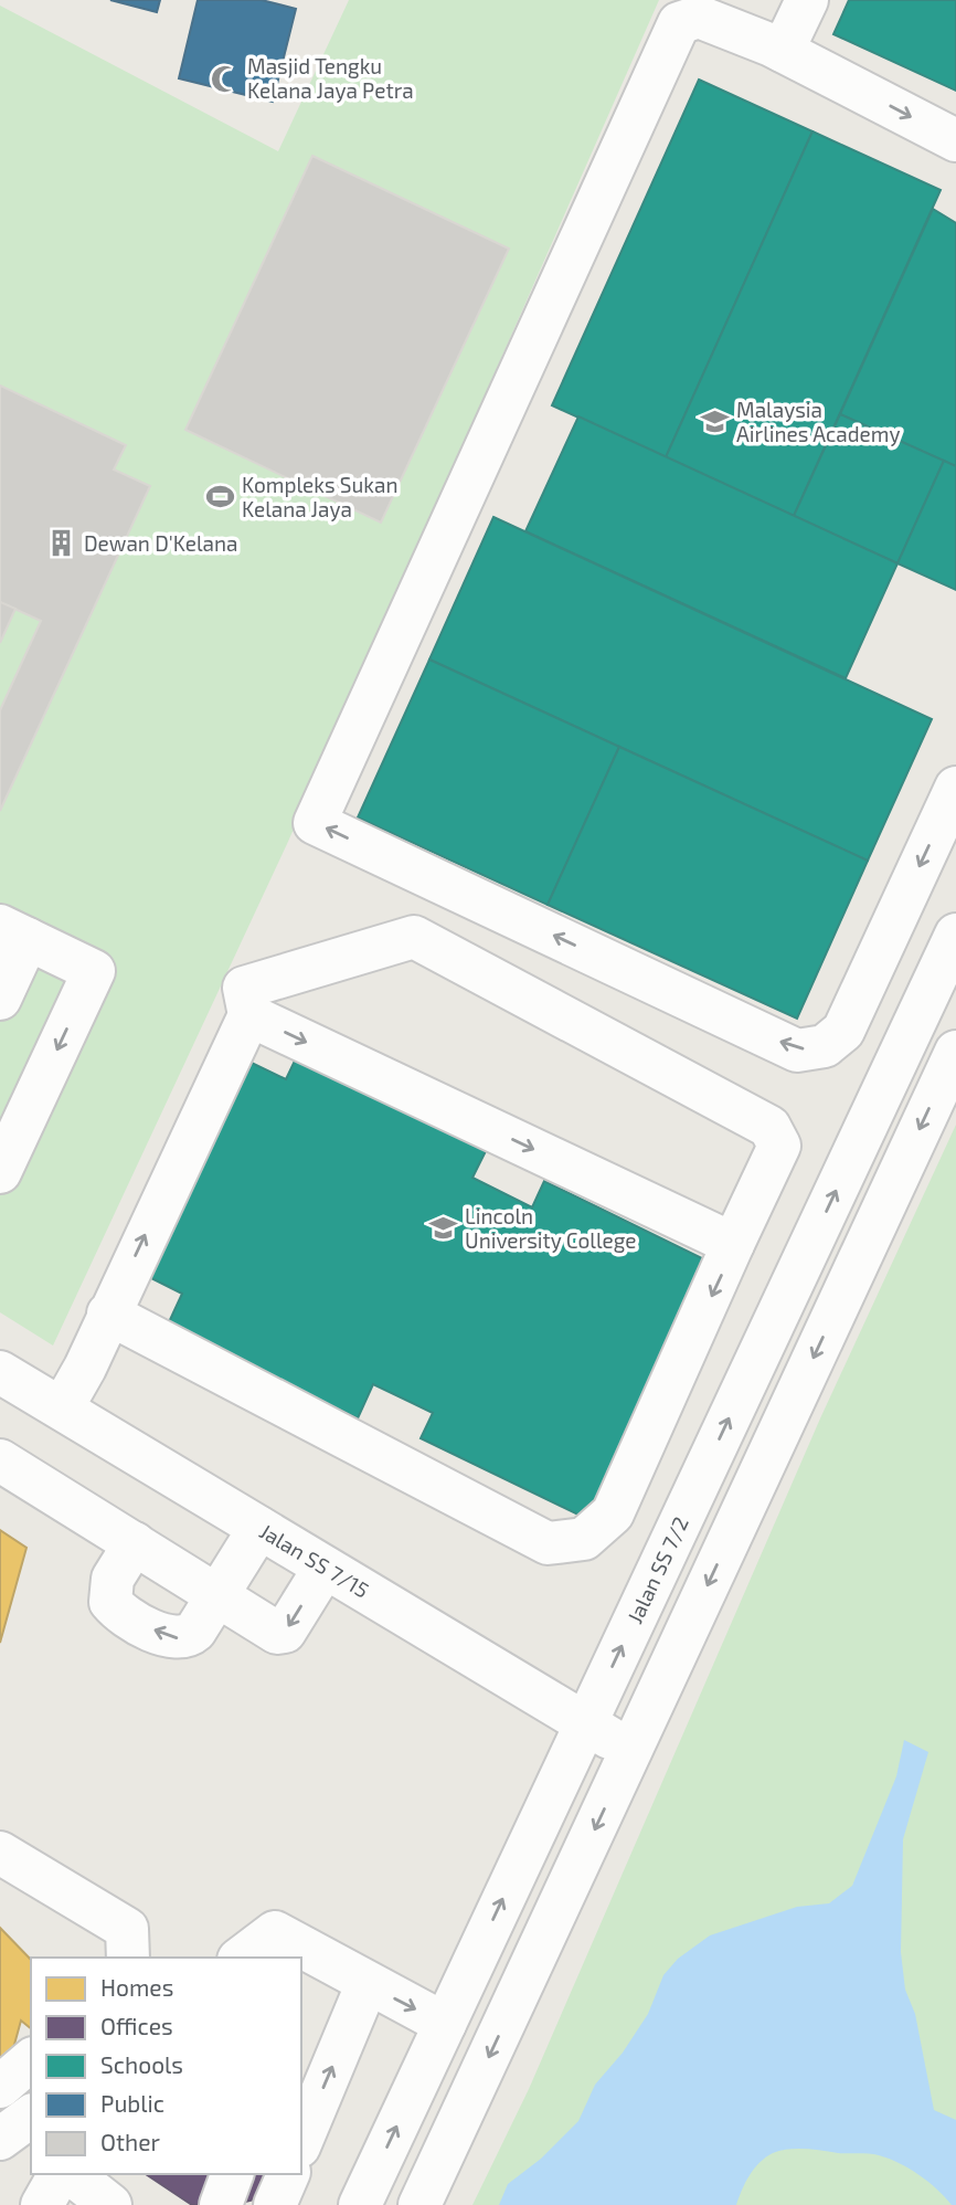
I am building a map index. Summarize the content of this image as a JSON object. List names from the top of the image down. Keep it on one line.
{"streets":{"street":["Jalan SS 7/15","Jalan SS 7/2"]},"crossings":[["Jalan SS 7/15","Jalan SS 7/2"]],"places":{"mosque":["Masjid Tengku Kelana Jaya Petra"],"school or university":["Malaysia Airlines Academy","Lincoln University College"],"sports":["Kompleks Sukan Kelana Jaya"],"building":["Dewan D'Kelana"]},"legend":["Homes","Offices","Schools","Public","Other"]}
